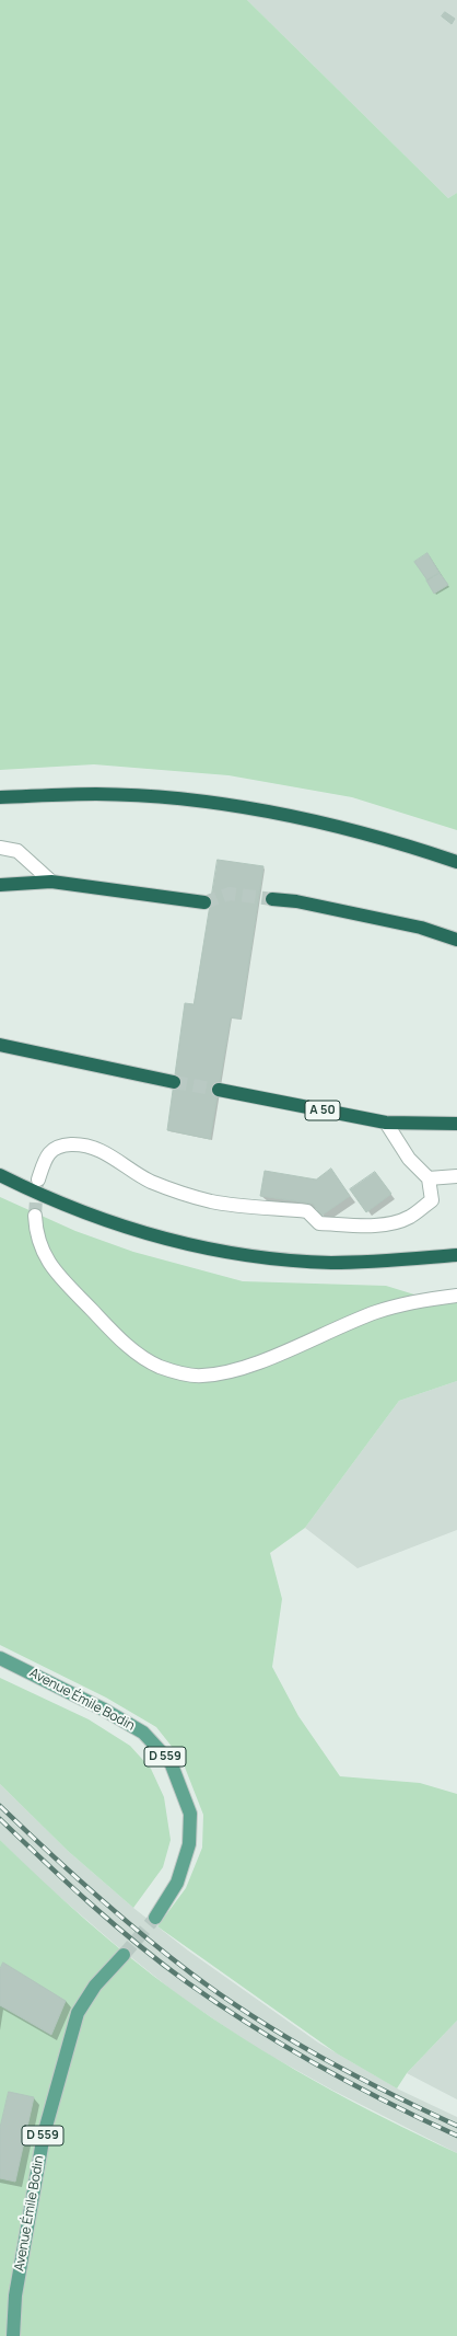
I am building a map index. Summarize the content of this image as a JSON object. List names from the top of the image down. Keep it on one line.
{"streets":{"highway":["A 50"],"main road":["Avenue Émile Bodin","D 559"]}}
